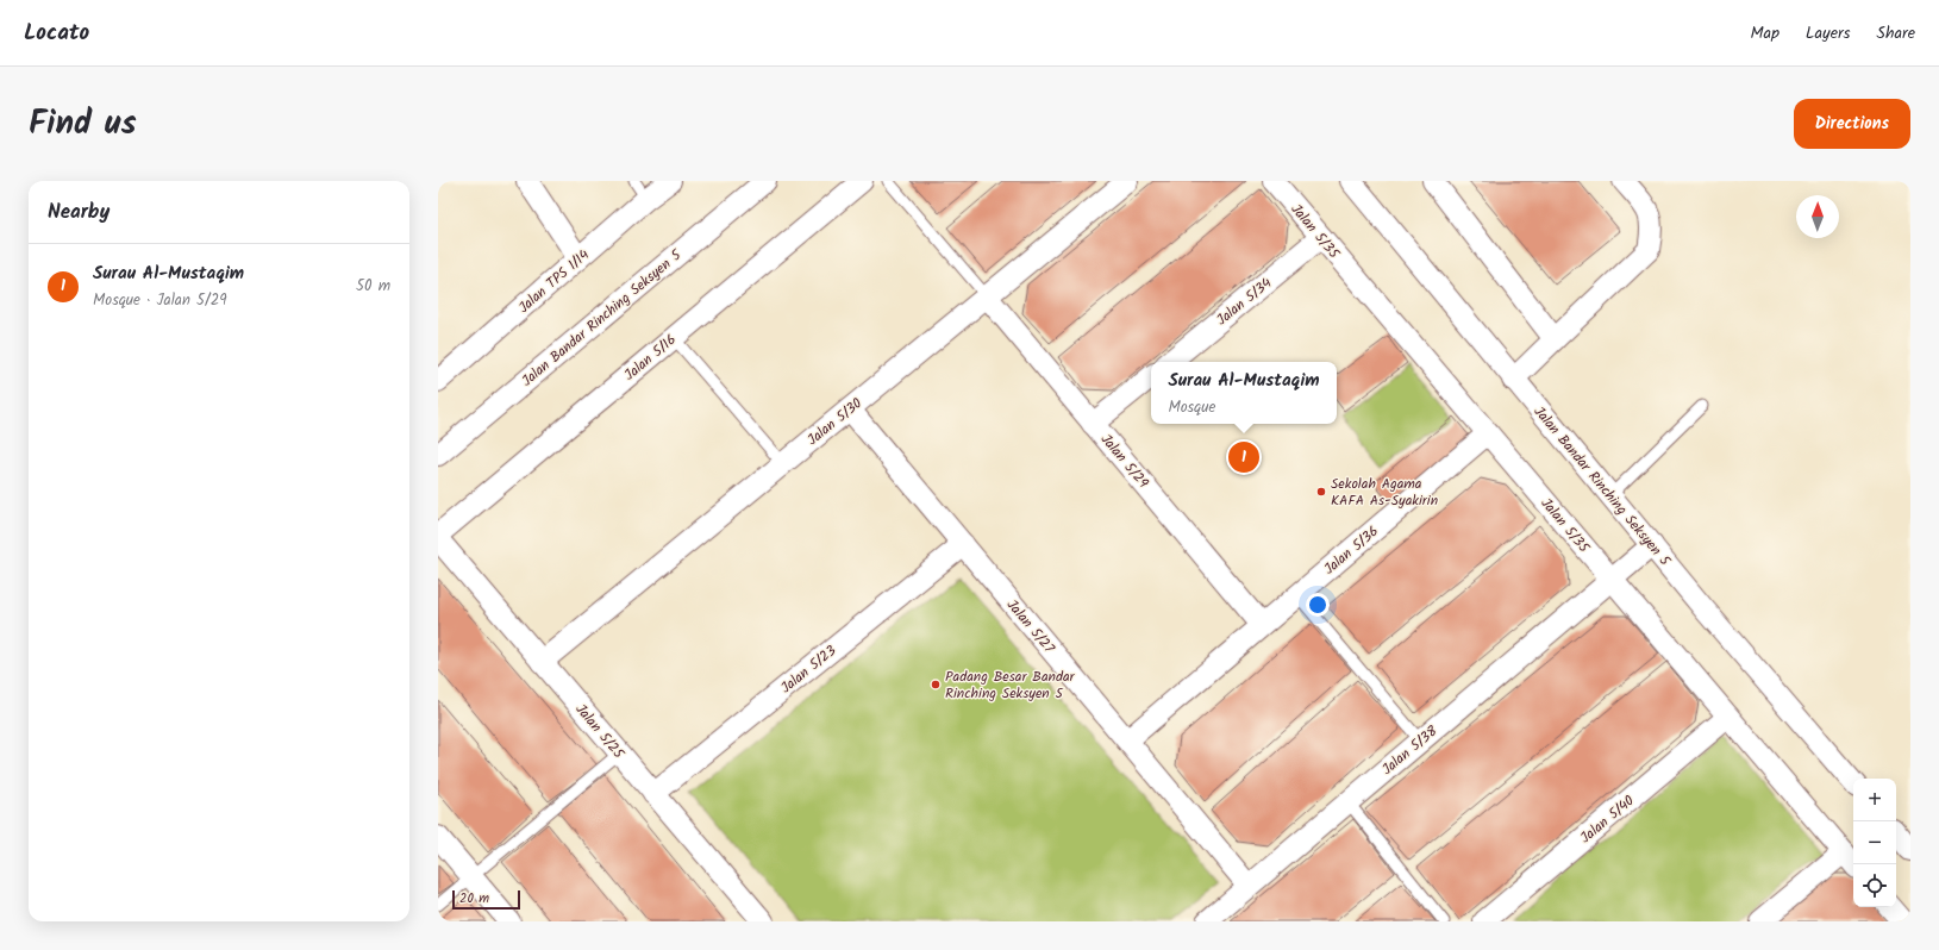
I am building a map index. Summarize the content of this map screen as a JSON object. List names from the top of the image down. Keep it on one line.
{"streets":{"street":["Jalan 5/35","Jalan TPS 1/14","Jalan 5/34","Jalan Bandar Rinching Seksyen 5","Jalan 5/16","Jalan 5/30","Jalan 5/29","Jalan 5/36","Jalan 5/27","Jalan 5/23","Jalan 5/25","Jalan 5/38","Jalan 5/40"]},"crossings":[["Jalan 5/35","Jalan 5/34"],["Jalan 5/35","Jalan 5/36"],["Jalan 5/35","Jalan 5/38"],["Jalan 5/35","Jalan 5/40"],["Jalan Bandar Rinching Seksyen 5","Jalan 5/38"],["Jalan 5/30","Jalan 5/29"],["Jalan 5/30","Jalan 5/27"],["Jalan 5/30","Jalan 5/25"],["Jalan 5/29","Jalan 5/36"],["Jalan 5/36","Jalan 5/27"],["Jalan 5/27","Jalan 5/23"],["Jalan 5/27","Jalan 5/38"],["Jalan 5/23","Jalan 5/25"]],"places":["Sekolah Agama KAFA As-Syakirin","Padang Besar Bandar Rinching Seksyen 5"],"scale_bar":"20 m","north":"top","page":{"header":"Locato","nav":["Map","Layers","Share"],"title":"Find us","buttons":"Directions","heading":"Nearby","list":[{"mark":"1","name":"Surau Al-Mustaqim","note":"Mosque · Jalan 5/29","value":"50 m"}],"popup":["Surau Al-Mustaqim","Mosque"],"pins":"1","map_buttons":["+","−"],"scale":"20 m"}}
